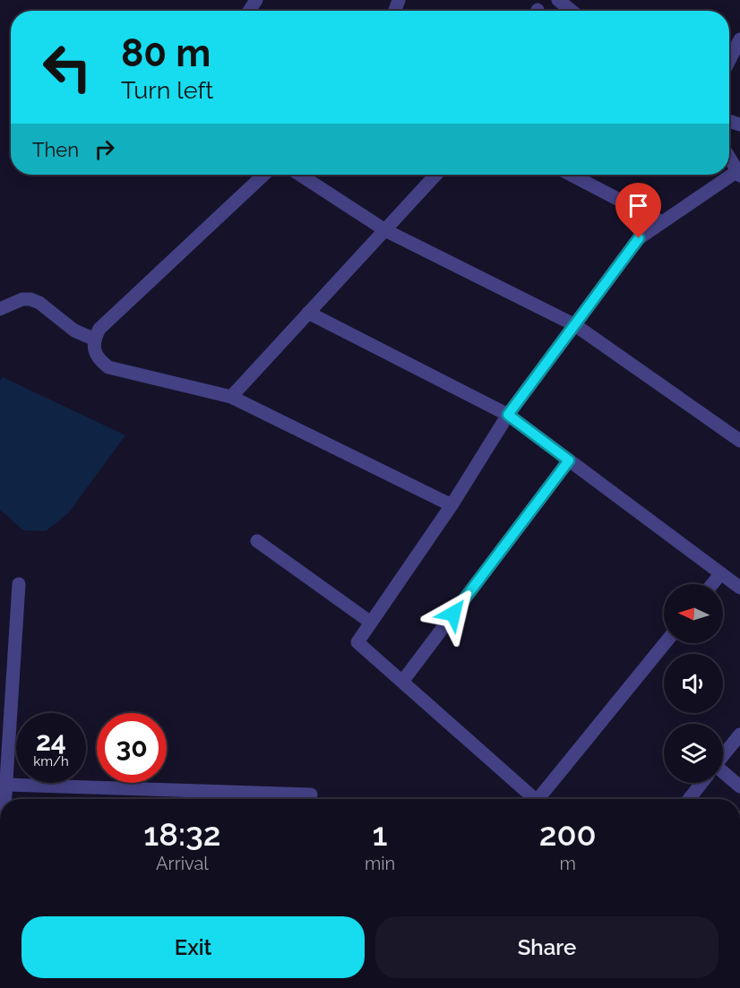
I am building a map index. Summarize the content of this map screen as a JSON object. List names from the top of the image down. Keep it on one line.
{"north":"left","page":{"turn":["80 m","Turn left"],"then":"Then","speed":"24 km/h","limit":"30","eta":["18:32","Arrival","1","min","200","m"],"buttons":["Exit","Share"]}}
